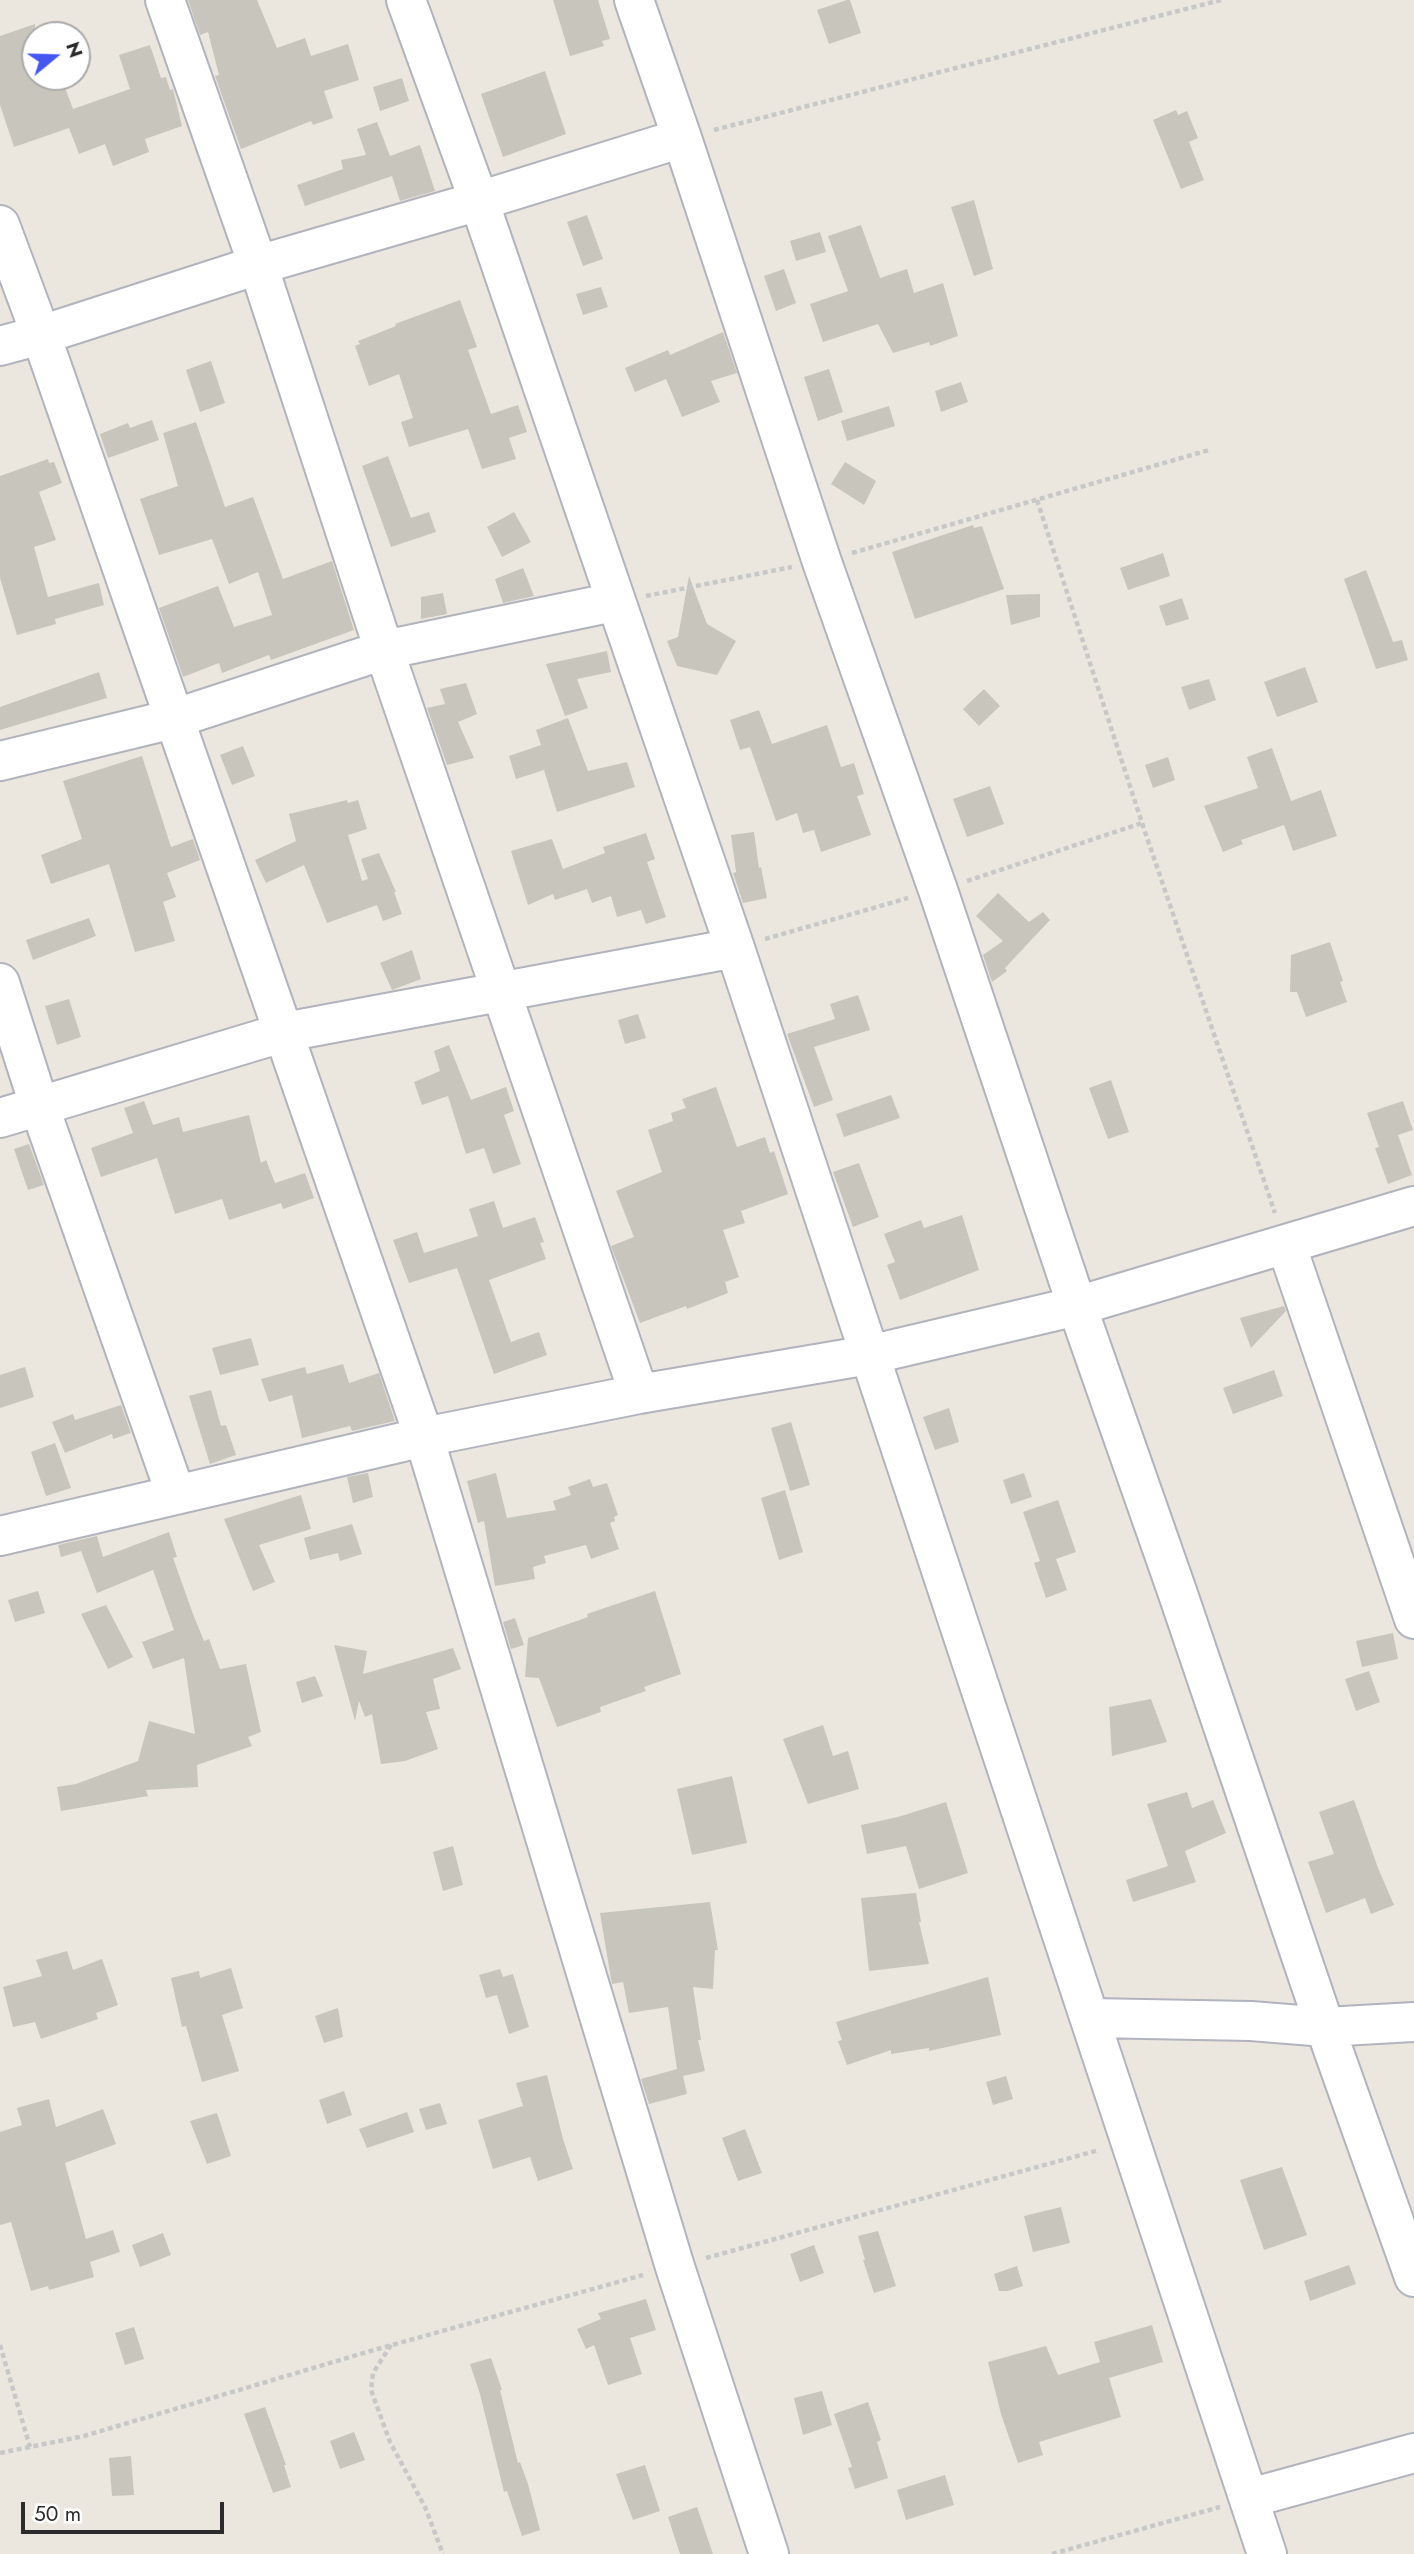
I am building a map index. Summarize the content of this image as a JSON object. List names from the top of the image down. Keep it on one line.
{"scale_bar":"50 m","north":"right"}
